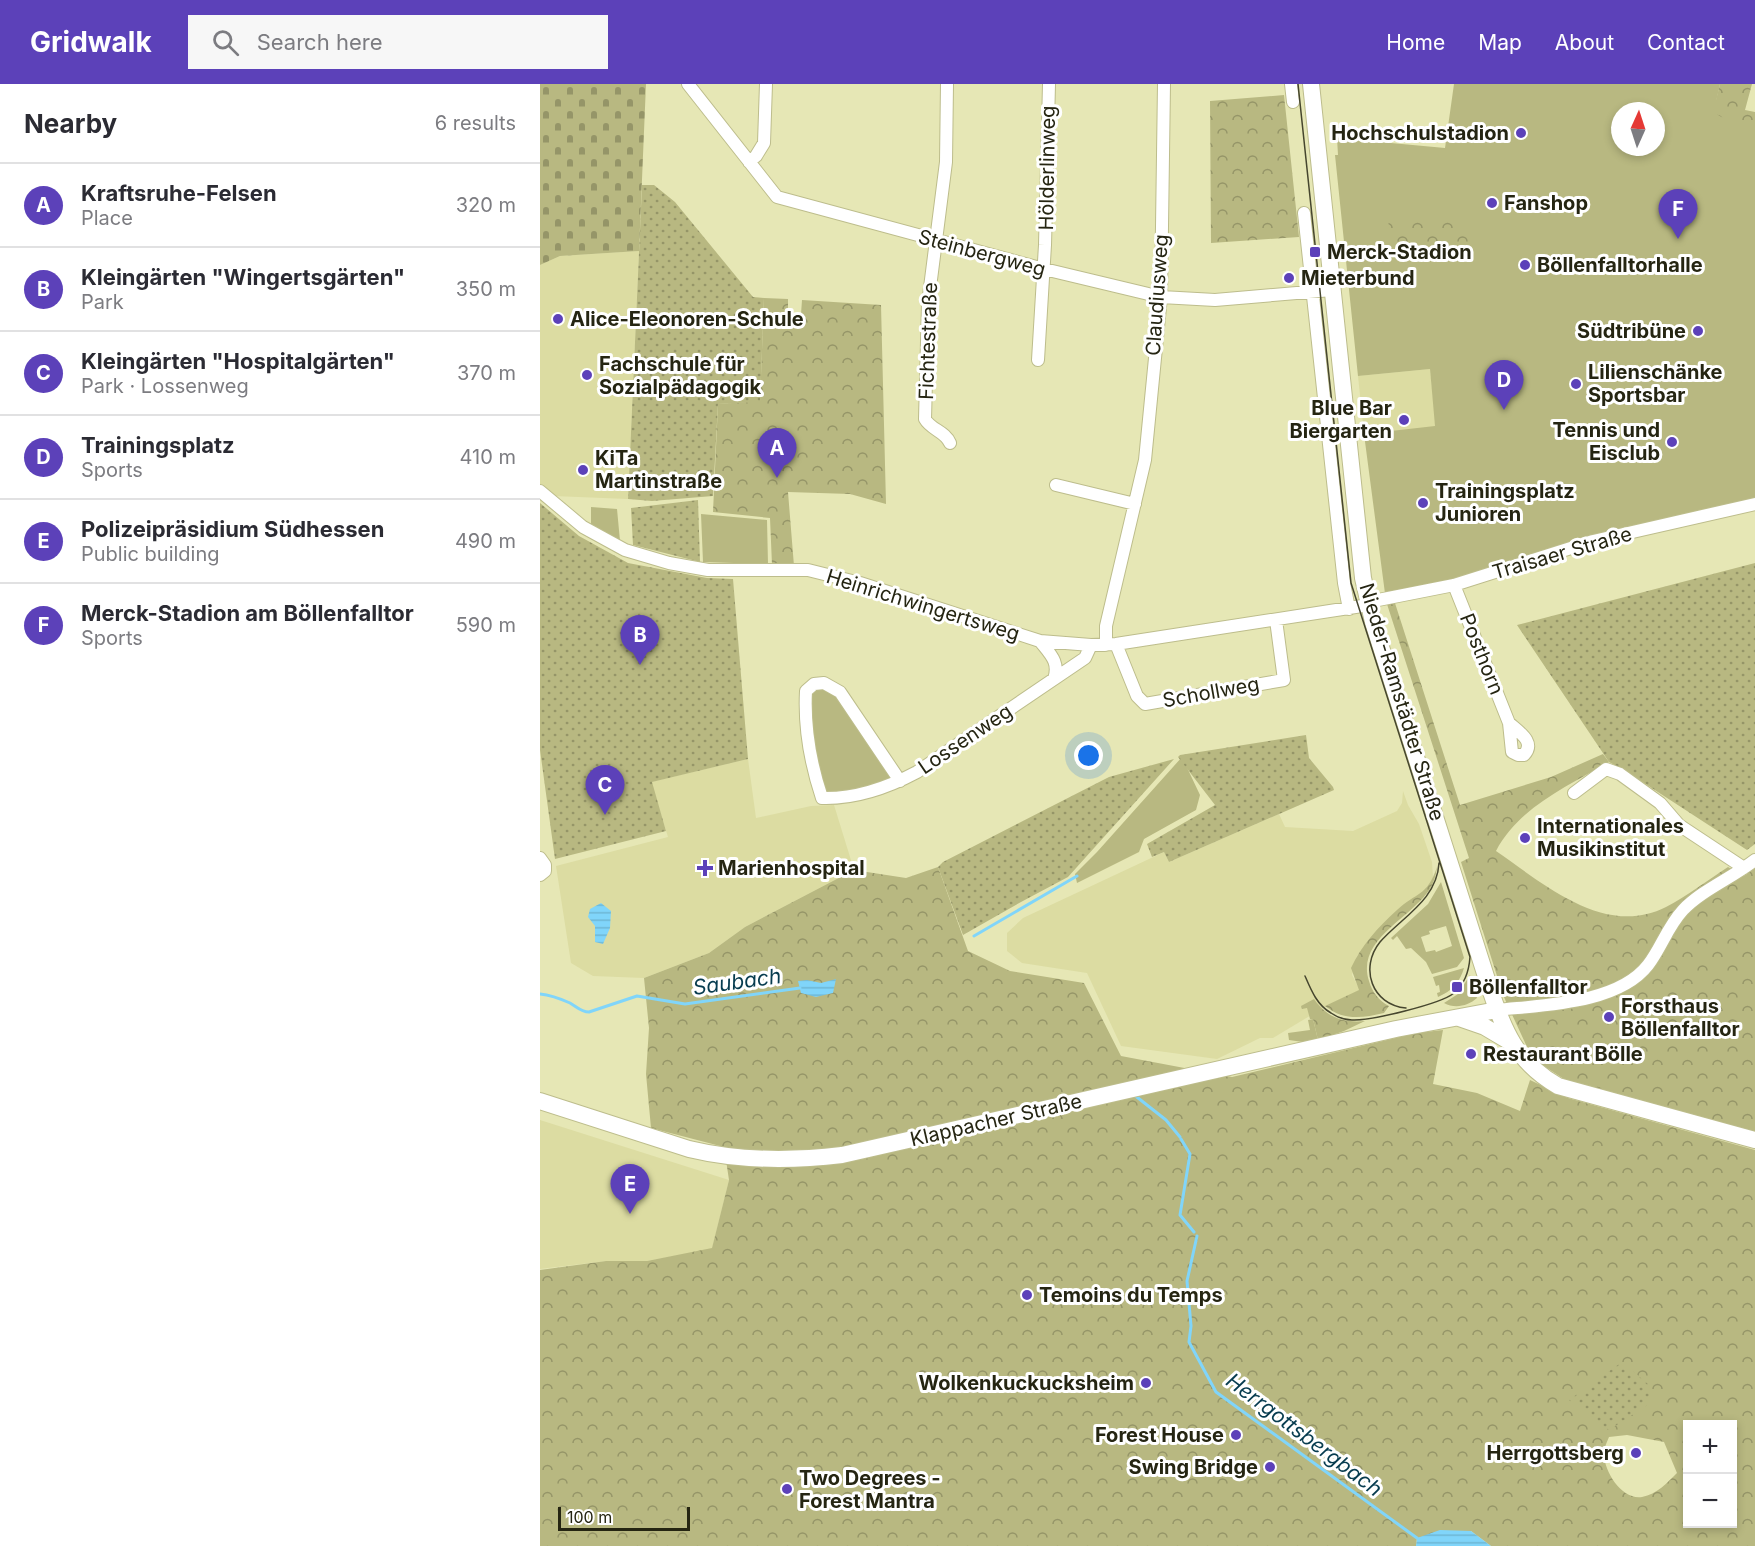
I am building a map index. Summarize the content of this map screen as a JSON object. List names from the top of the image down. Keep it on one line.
{"streets":{"main road":["Nieder-Ramstädter Straße","Klappacher Straße"],"street":["Hölderlinweg","Steinbergweg","Claudiusweg","Fichtestraße","Traisaer Straße","Heinrichwingertsweg","Posthorn","Schollweg","Lossenweg"]},"crossings":[["Hölderlinweg","Steinbergweg"],["Steinbergweg","Claudiusweg"],["Steinbergweg","Fichtestraße"],["Steinbergweg","Nieder-Ramstädter Straße"],["Claudiusweg","Heinrichwingertsweg"],["Claudiusweg","Schollweg"],["Traisaer Straße","Heinrichwingertsweg"],["Traisaer Straße","Posthorn"],["Traisaer Straße","Nieder-Ramstädter Straße"],["Heinrichwingertsweg","Schollweg"],["Heinrichwingertsweg","Nieder-Ramstädter Straße"],["Heinrichwingertsweg","Lossenweg"],["Nieder-Ramstädter Straße","Klappacher Straße"]],"water":["Saubach","Herrgottsbergbach"],"places":{"other":["Hochschulstadion","Fanshop","Böllenfalltorhalle","Mieterbund","Alice-Eleonoren-Schule","Südtribüne","Fachschule für Sozialpädagogik","Lilienschänke Sportsbar","Blue Bar Biergarten","Tennis und Eisclub","KiTa Martinstraße","Trainingsplatz Junioren","Internationales Musikinstitut","Forsthaus Böllenfalltor","Restaurant Bölle","Temoins du Temps","Wolkenkuckucksheim","Forest House","Herrgottsberg","Swing Bridge","Two Degrees - Forest Mantra"],"transit":["Merck-Stadion","Böllenfalltor"],"health":["Marienhospital"]},"scale_bar":"100 m","north":"top","page":{"header":"Gridwalk","search":"Search here","nav":["Home","Map","About","Contact"],"heading":["Nearby","6 results"],"list":[{"mark":"A","name":"Kraftsruhe-Felsen","note":"Place","value":"320 m"},{"mark":"B","name":"Kleingärten \"Wingertsgärten\"","note":"Park","value":"350 m"},{"mark":"C","name":"Kleingärten \"Hospitalgärten\"","note":"Park · Lossenweg","value":"370 m"},{"mark":"D","name":"Trainingsplatz","note":"Sports","value":"410 m"},{"mark":"E","name":"Polizeipräsidium Südhessen","note":"Public building","value":"490 m"},{"mark":"F","name":"Merck-Stadion am Böllenfalltor","note":"Sports","value":"590 m"}],"pins":["F","D","A","B","C","E"],"map_buttons":["+","−"],"scale":"100 m"}}
